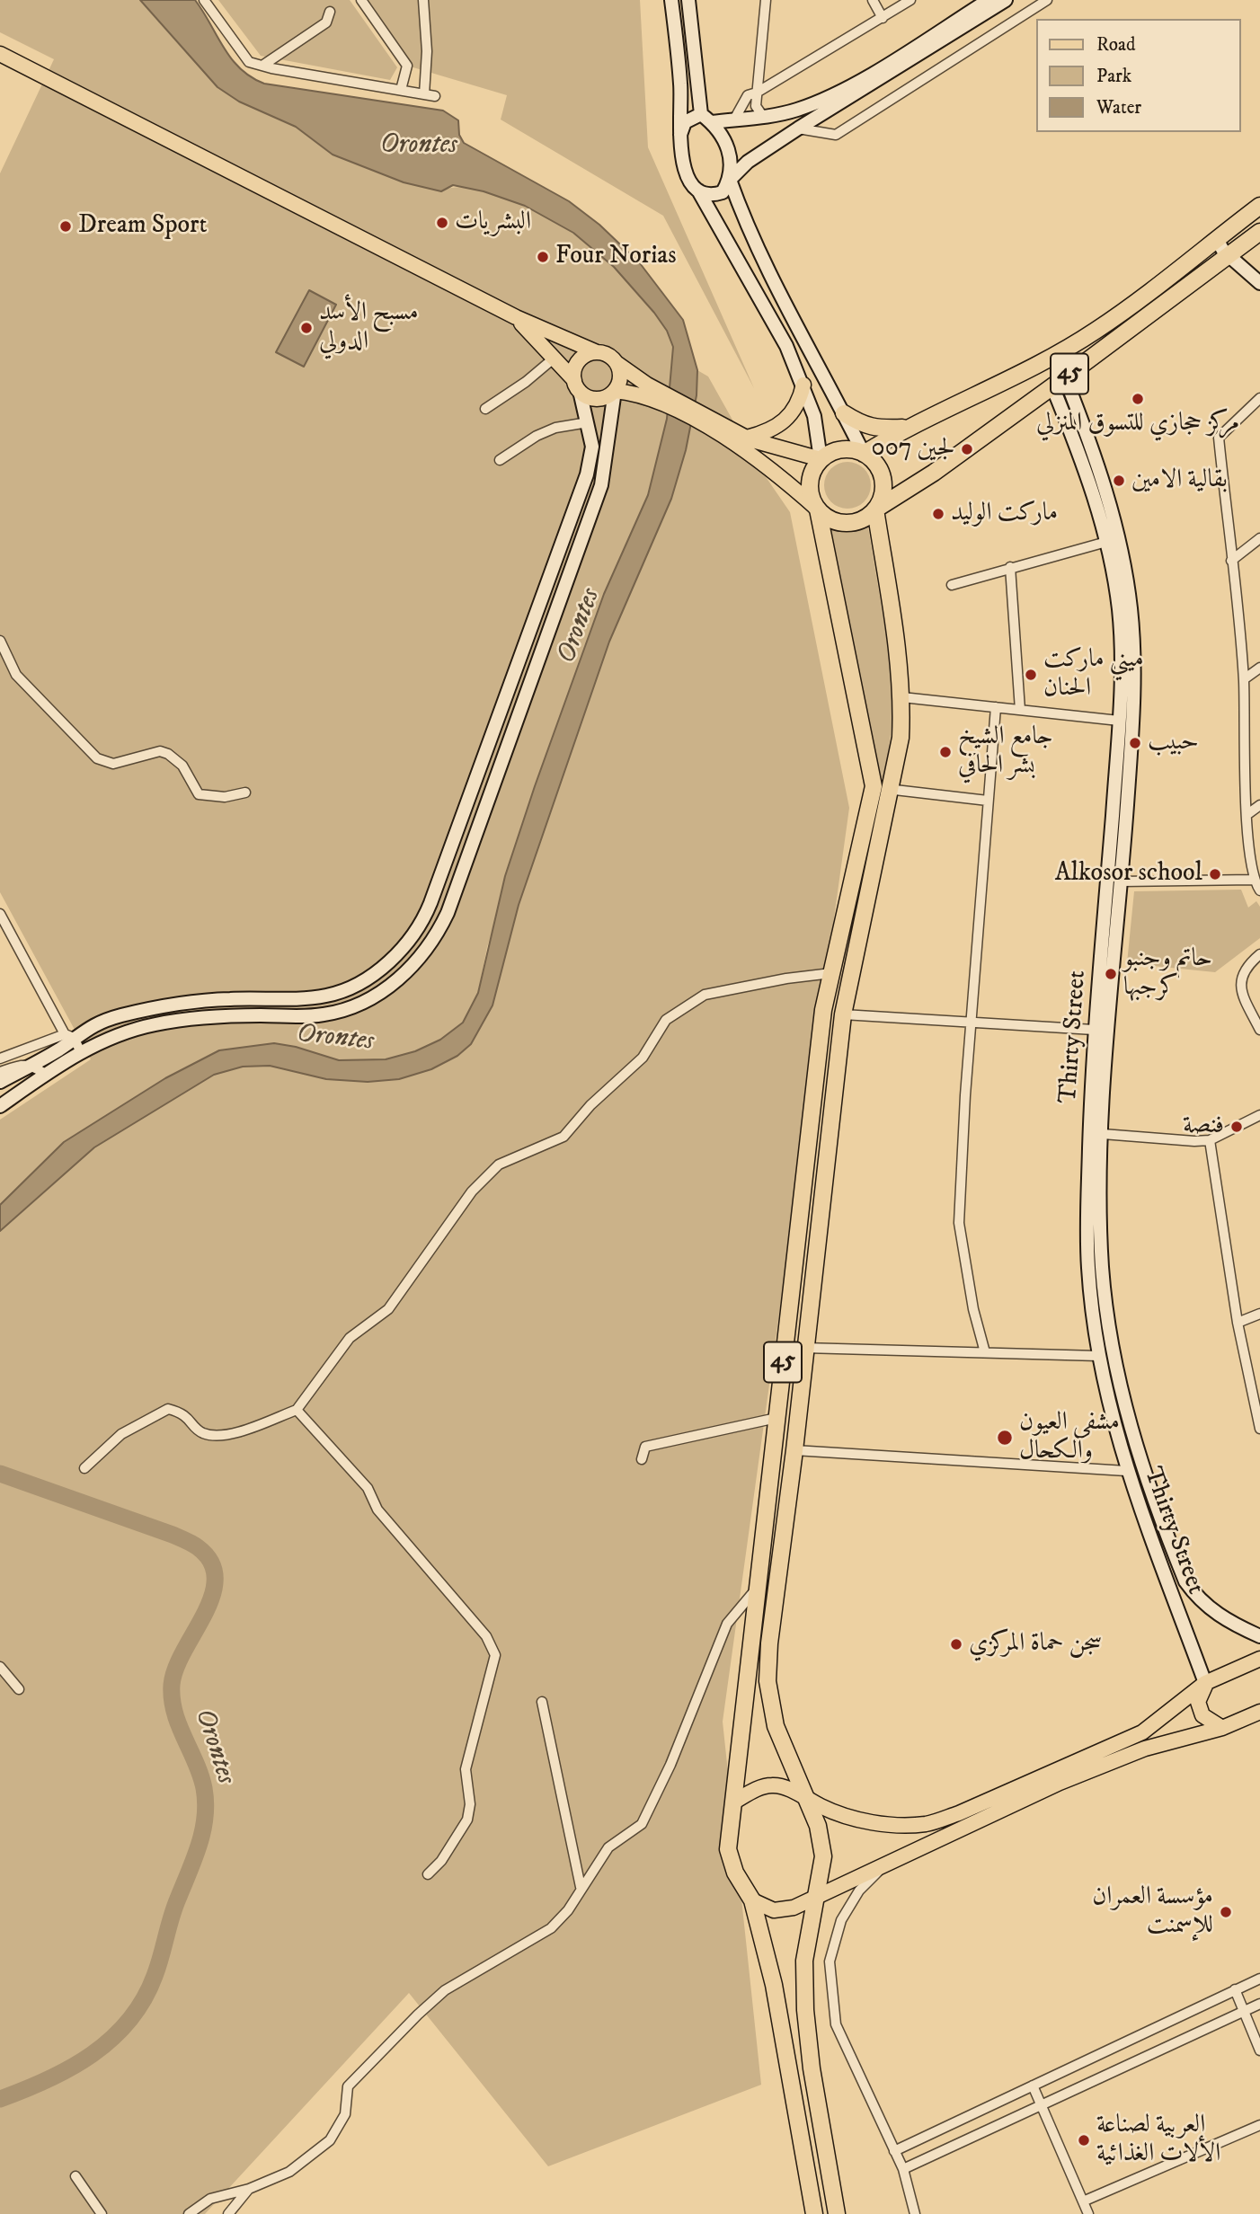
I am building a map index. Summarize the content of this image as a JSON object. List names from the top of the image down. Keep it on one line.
{"streets":{"highway":["45"],"main road":["Thirty Street"]},"crossings":[["45","Thirty Street"]],"water":["Orontes"],"places":["البشريات","Dream Sport","Four Norias","مسبح الأسد الدولي","مركز حجازي للتسوق المنزلي","لجين 007","بقالية الامين","ماركت الوليد","ميني ماركت الحنان","حبيب","جامع الشيخ بشر الحافي","Alkosor school","حاتم وجنبو كرجبها","فنصة","مشفى العيون والكحال","سجن حماة المركزي","مؤسسة العمران للإسمنت","العربية لصناعة الألات الغذائية"],"legend":["Road","Park","Water"]}
